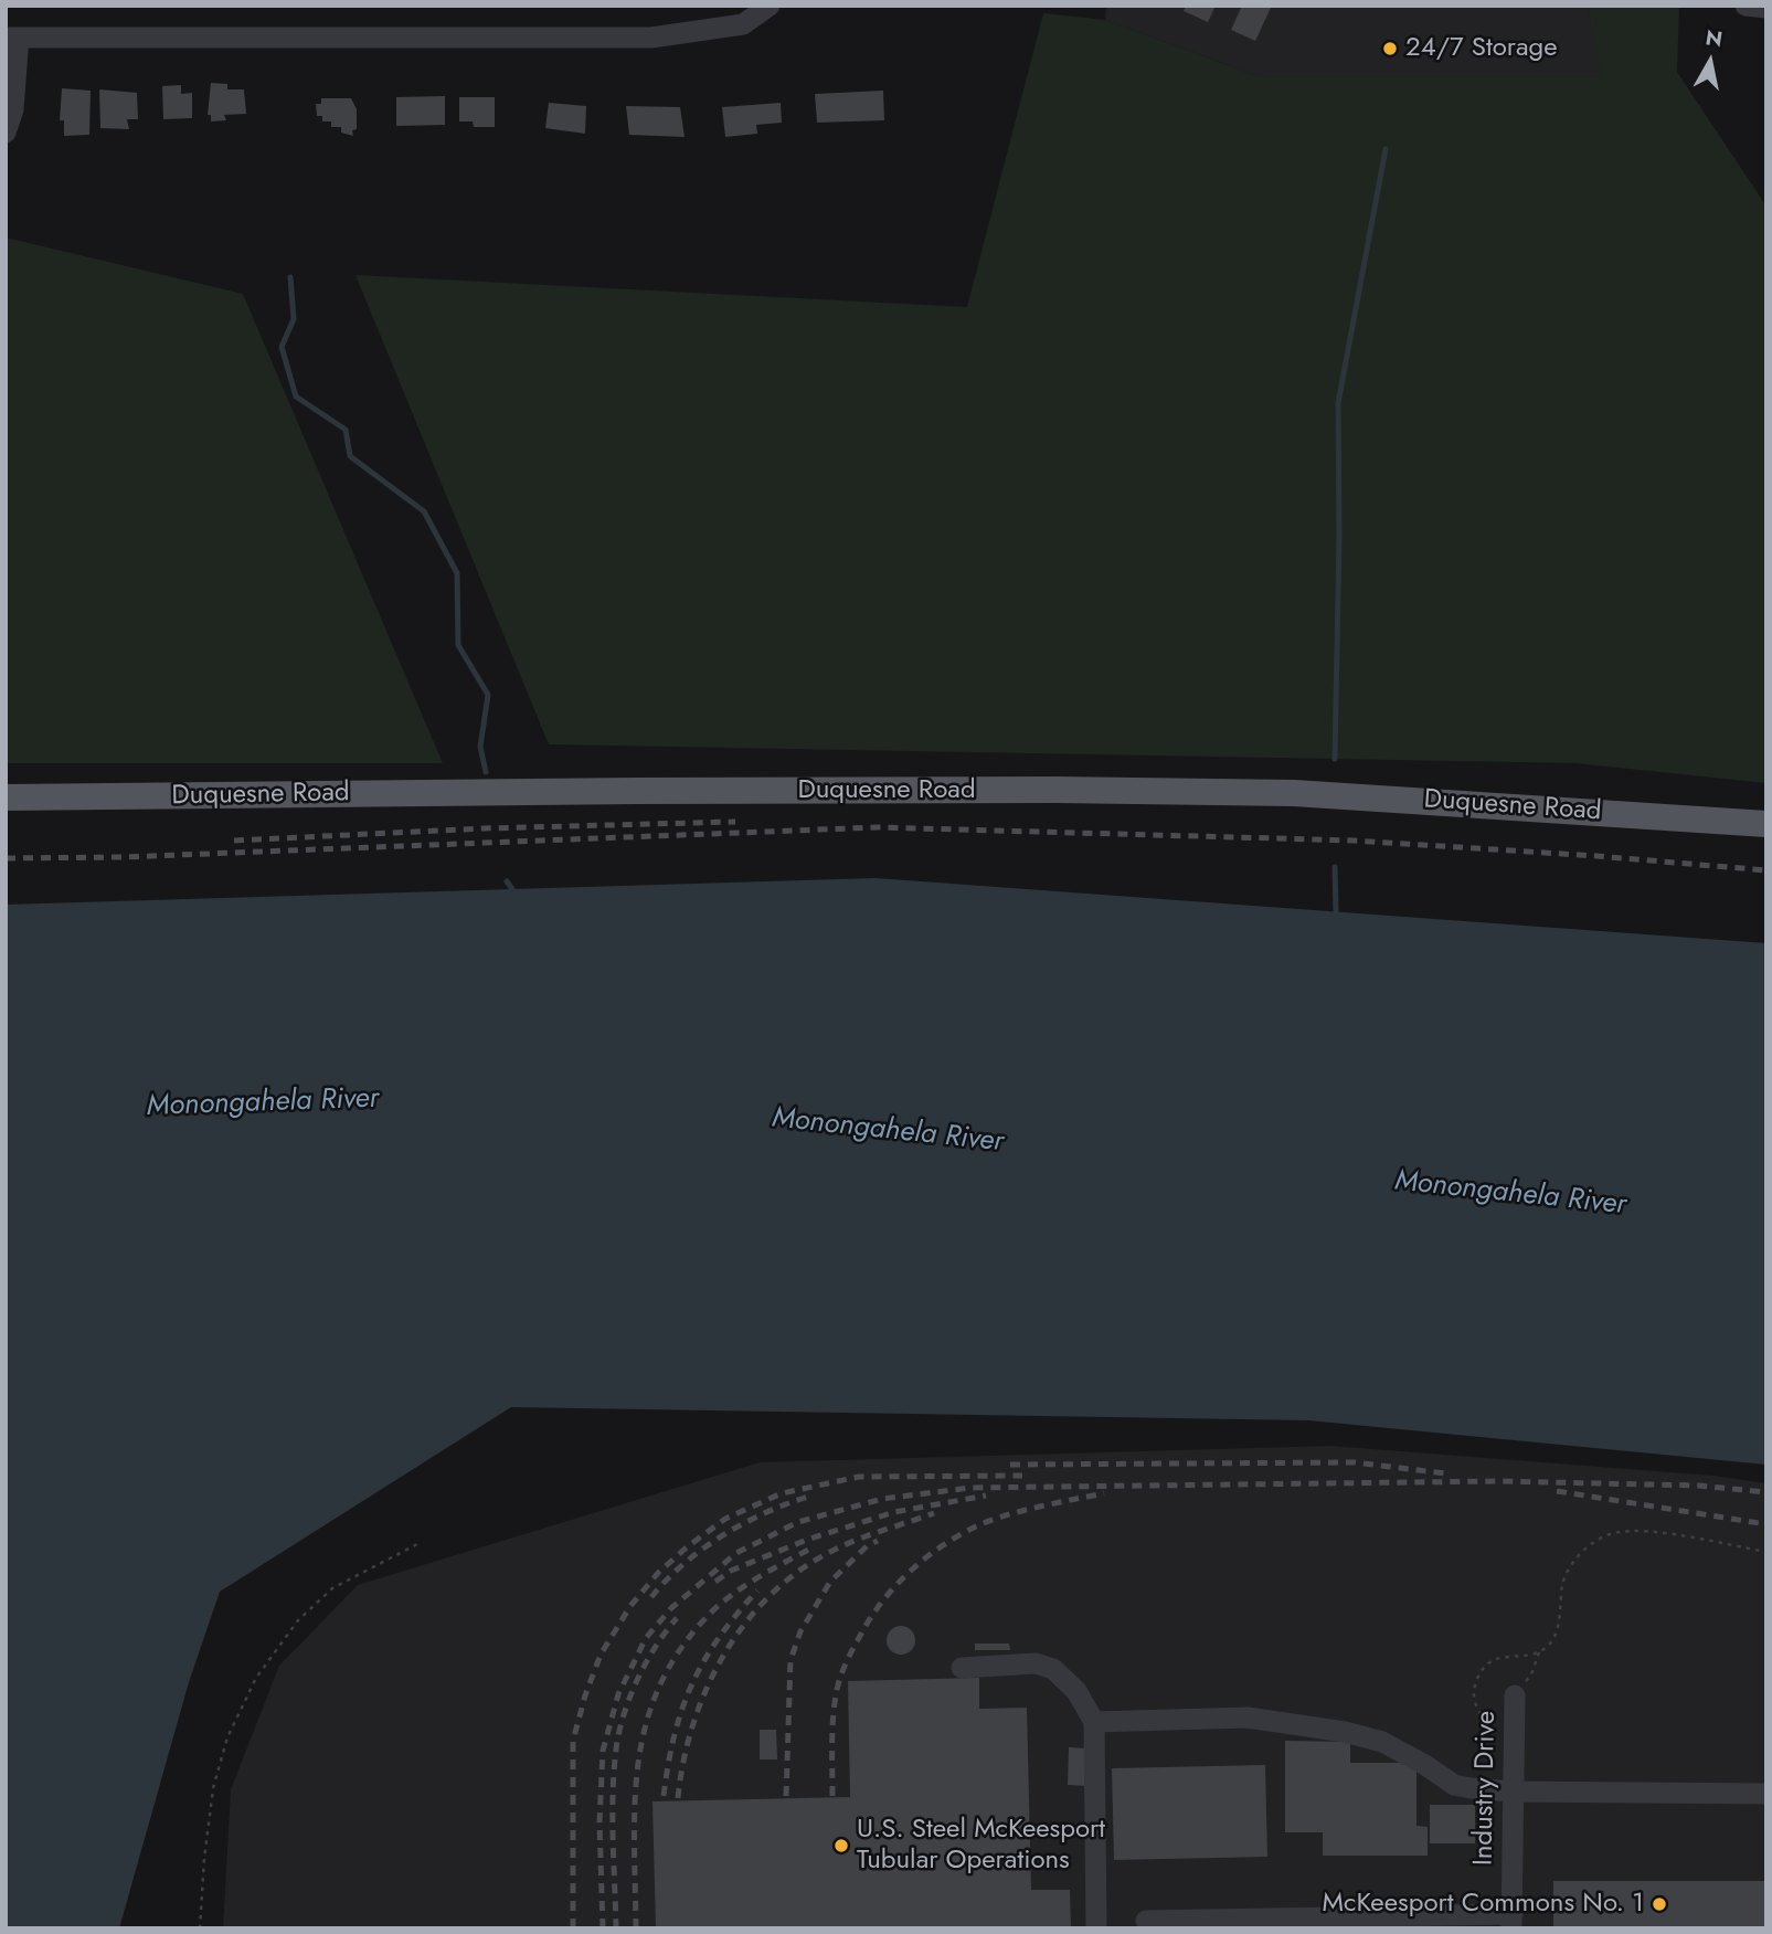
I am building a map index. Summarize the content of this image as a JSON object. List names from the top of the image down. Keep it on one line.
{"streets":{"main road":["Duquesne Road"],"street":["Industry Drive"]},"water":["Monongahela River"],"places":["24/7 Storage","U.S. Steel McKeesport Tubular Operations","McKeesport Commons No. 1"],"north":"top"}
